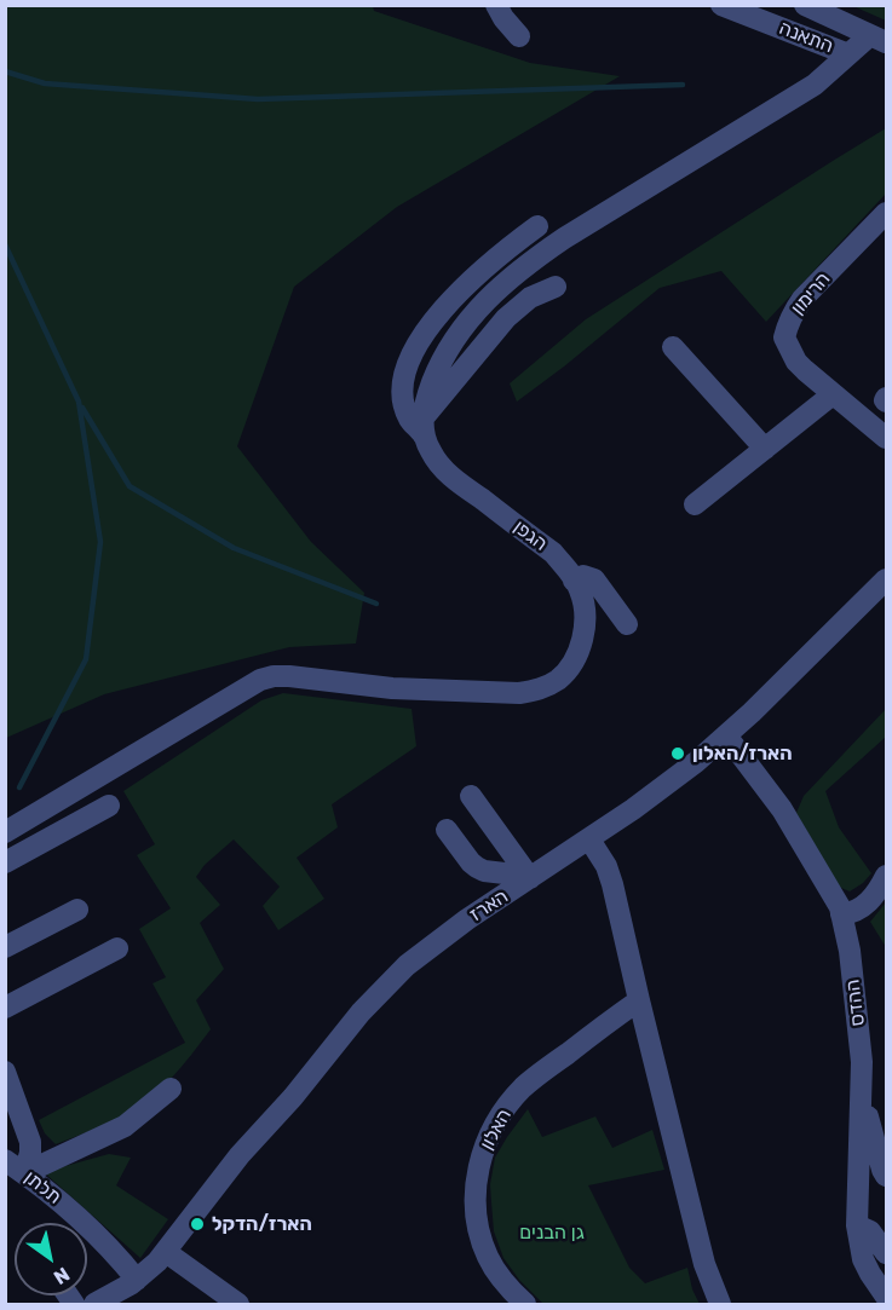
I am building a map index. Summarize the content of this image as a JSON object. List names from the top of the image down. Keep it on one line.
{"streets":{"street":["התאנה","הרימון","הגפן","הארז","ההדס","האלון","תלתן"]},"crossings":[["הארז","ההדס"],["הארז","תלתן"]],"parks":["גן הבנים"],"places":["הארז/האלון","הארז/הדקל"],"north":"bottom right"}
